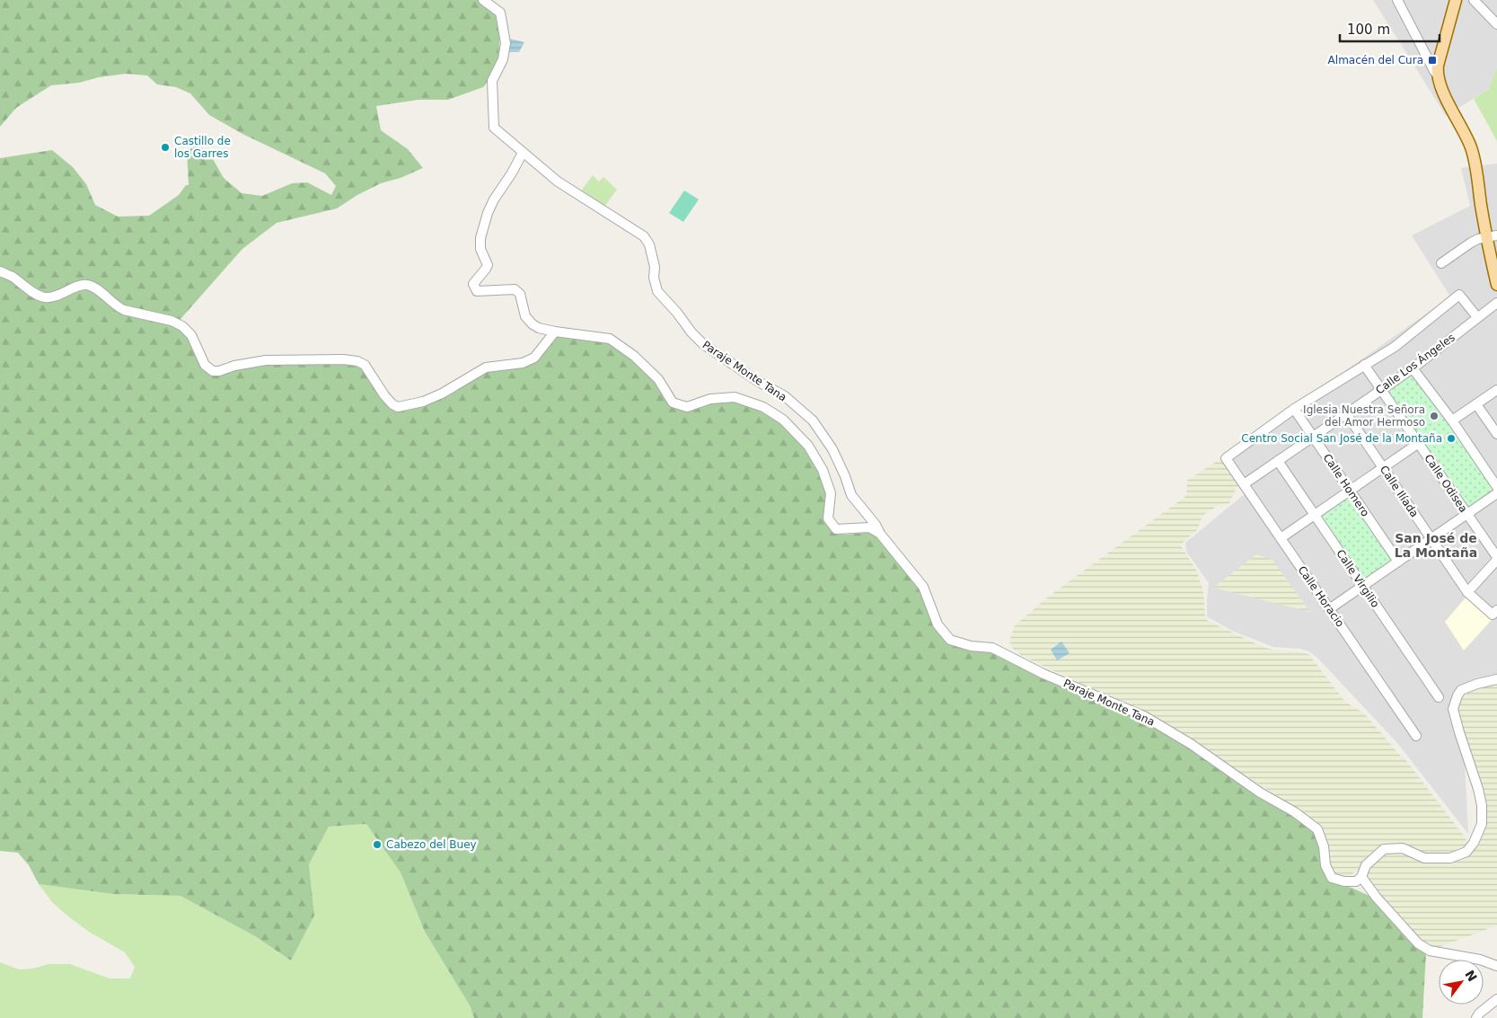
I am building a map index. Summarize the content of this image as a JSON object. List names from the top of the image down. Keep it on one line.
{"streets":{"street":["Calle Los Ángeles","Paraje Monte Tana","Calle Odisea","Calle Homero","Calle Ilíada","Calle Virgilio","Calle Horacio"]},"crossings":[["Calle Los Ángeles","Calle Odisea"],["Calle Los Ángeles","Calle Homero"],["Calle Los Ángeles","Calle Ilíada"],["Calle Los Ángeles","Calle Virgilio"],["Calle Los Ángeles","Calle Horacio"],["Calle Homero","Calle Horacio"]],"districts":["San José de La Montaña"],"places":{"transit":["Almacén del Cura"],"other":["Castillo de los Garres","Iglesia Nuestra Señora del Amor Hermoso","Centro Social San José de la Montaña","Cabezo del Buey"]},"scale_bar":"100 m","north":"top right"}
